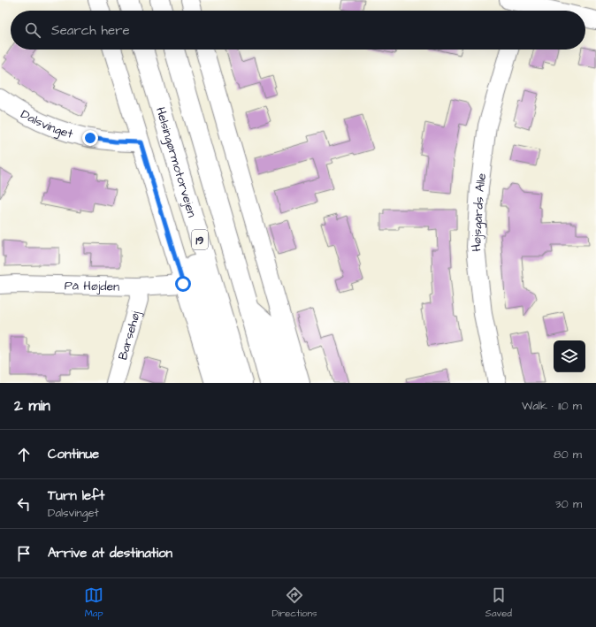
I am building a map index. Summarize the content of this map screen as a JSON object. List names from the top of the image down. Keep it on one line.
{"streets":{"highway":["Helsingørmotorvejen","19"],"street":["Dalsvinget","Højsgårds Alle","På Højden","Barsehøj"]},"crossings":[["På Højden","Barsehøj"]],"page":{"search":"Search here","heading":["2 min","Walk · 110 m"],"list":[["Continue","80 m"],["Turn left","Dalsvinget","30 m"],"Arrive at destination"],"nav":["Map","Directions","Saved"]}}
